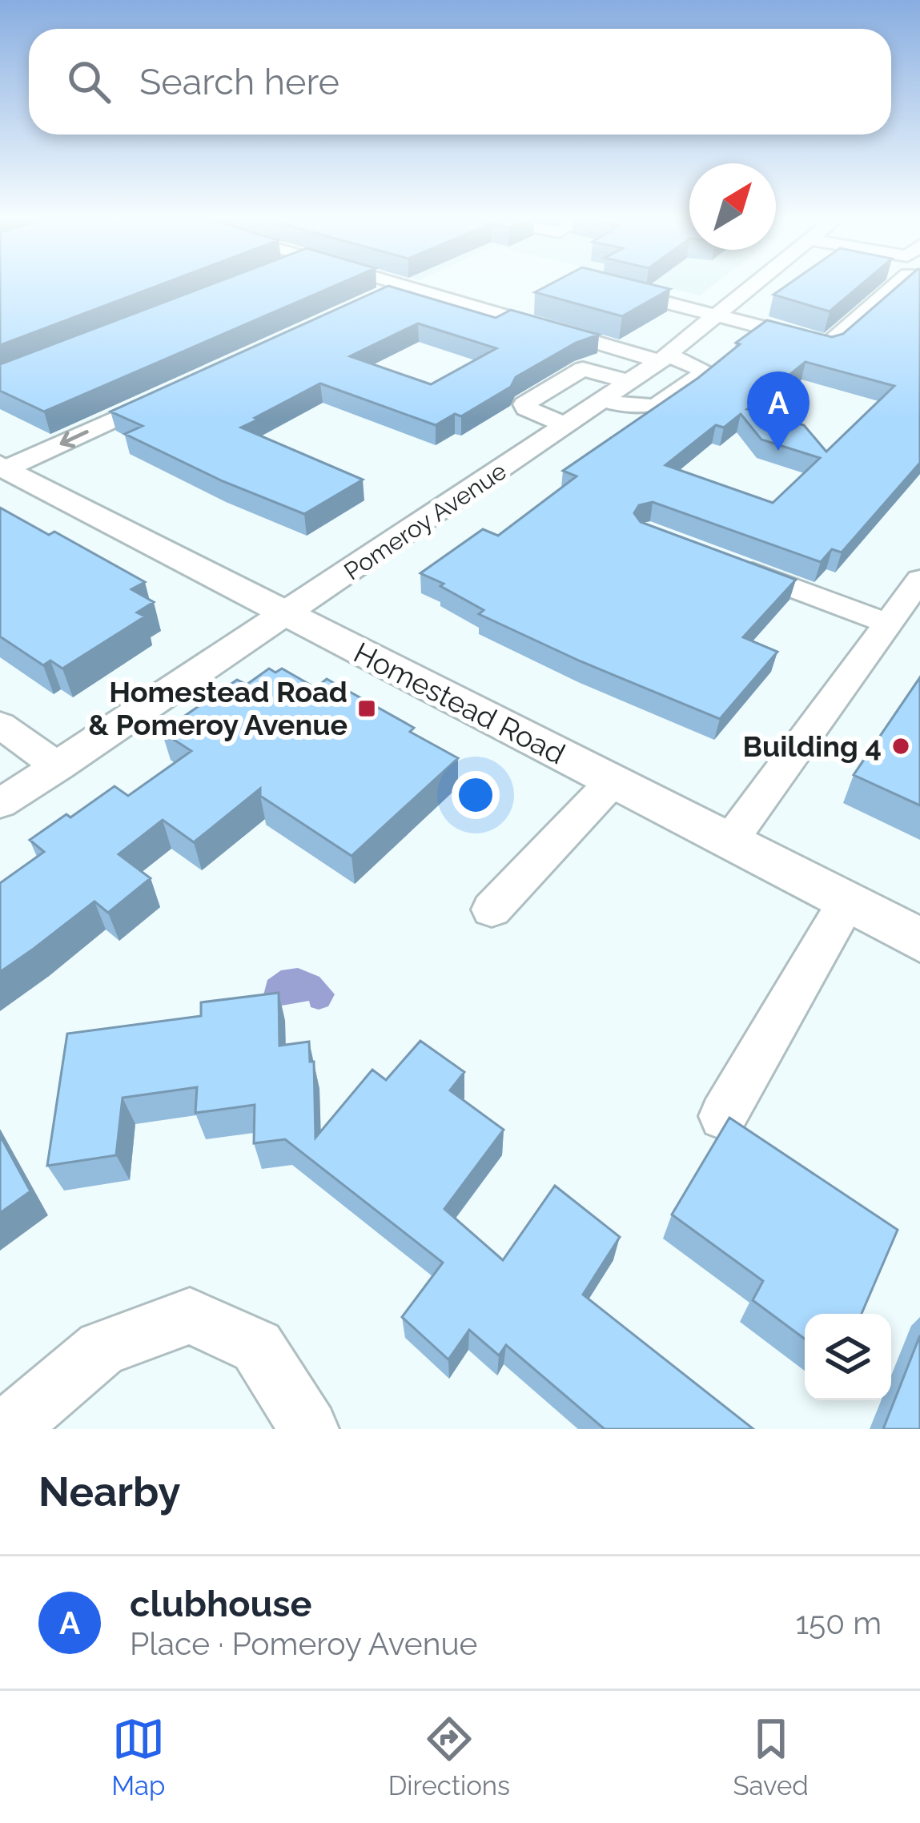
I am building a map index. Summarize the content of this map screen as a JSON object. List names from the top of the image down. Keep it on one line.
{"streets":{"main road":["Homestead Road"],"street":["Pomeroy Avenue"]},"crossings":[["Pomeroy Avenue","Homestead Road"]],"places":{"transit":["Homestead Road & Pomeroy Avenue"],"other":["Building 4"]},"north":"top right","page":{"search":"Search here","pins":"A","heading":"Nearby","list":[{"mark":"A","name":"clubhouse","note":"Place · Pomeroy Avenue","value":"150 m"}],"nav":["Map","Directions","Saved"]}}
